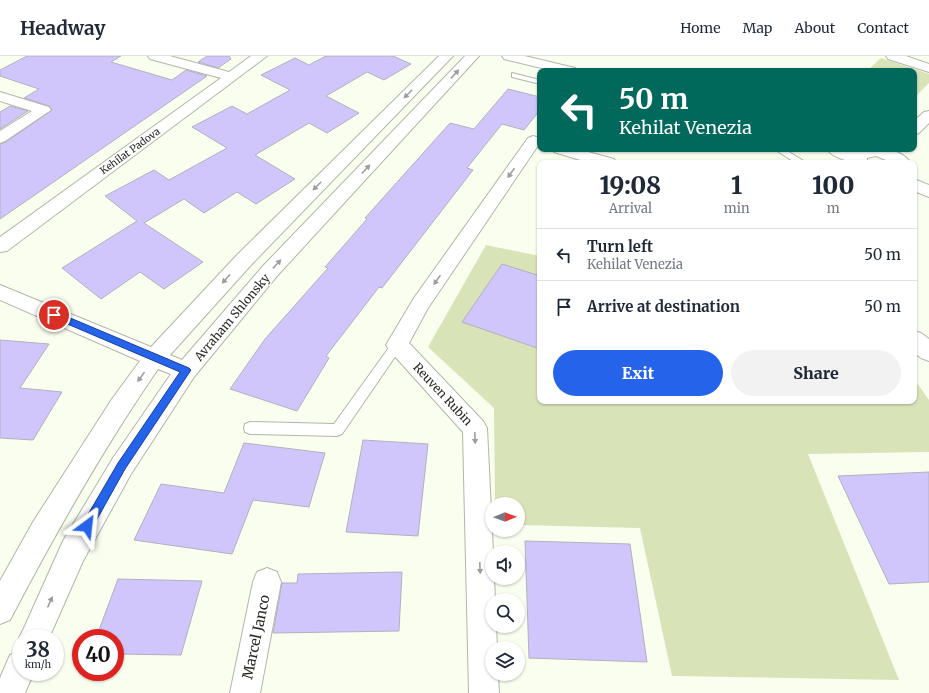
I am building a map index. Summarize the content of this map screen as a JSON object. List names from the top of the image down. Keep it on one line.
{"streets":{"street":["Kehilat Padova","Avraham Shlonsky","Reuven Rubin","Marcel Janco"]},"one_way":["Reuven Rubin"],"north":"right","page":{"header":"Headway","nav":["Home","Map","About","Contact"],"turn":["50 m","Kehilat Venezia"],"eta":["19:08","Arrival","1","min","100","m"],"list":[{"name":"Turn left","note":"Kehilat Venezia","value":"50 m"},{"name":"Arrive at destination","value":"50 m"}],"buttons":["Exit","Share"],"speed":"38 km/h","limit":"40"}}
